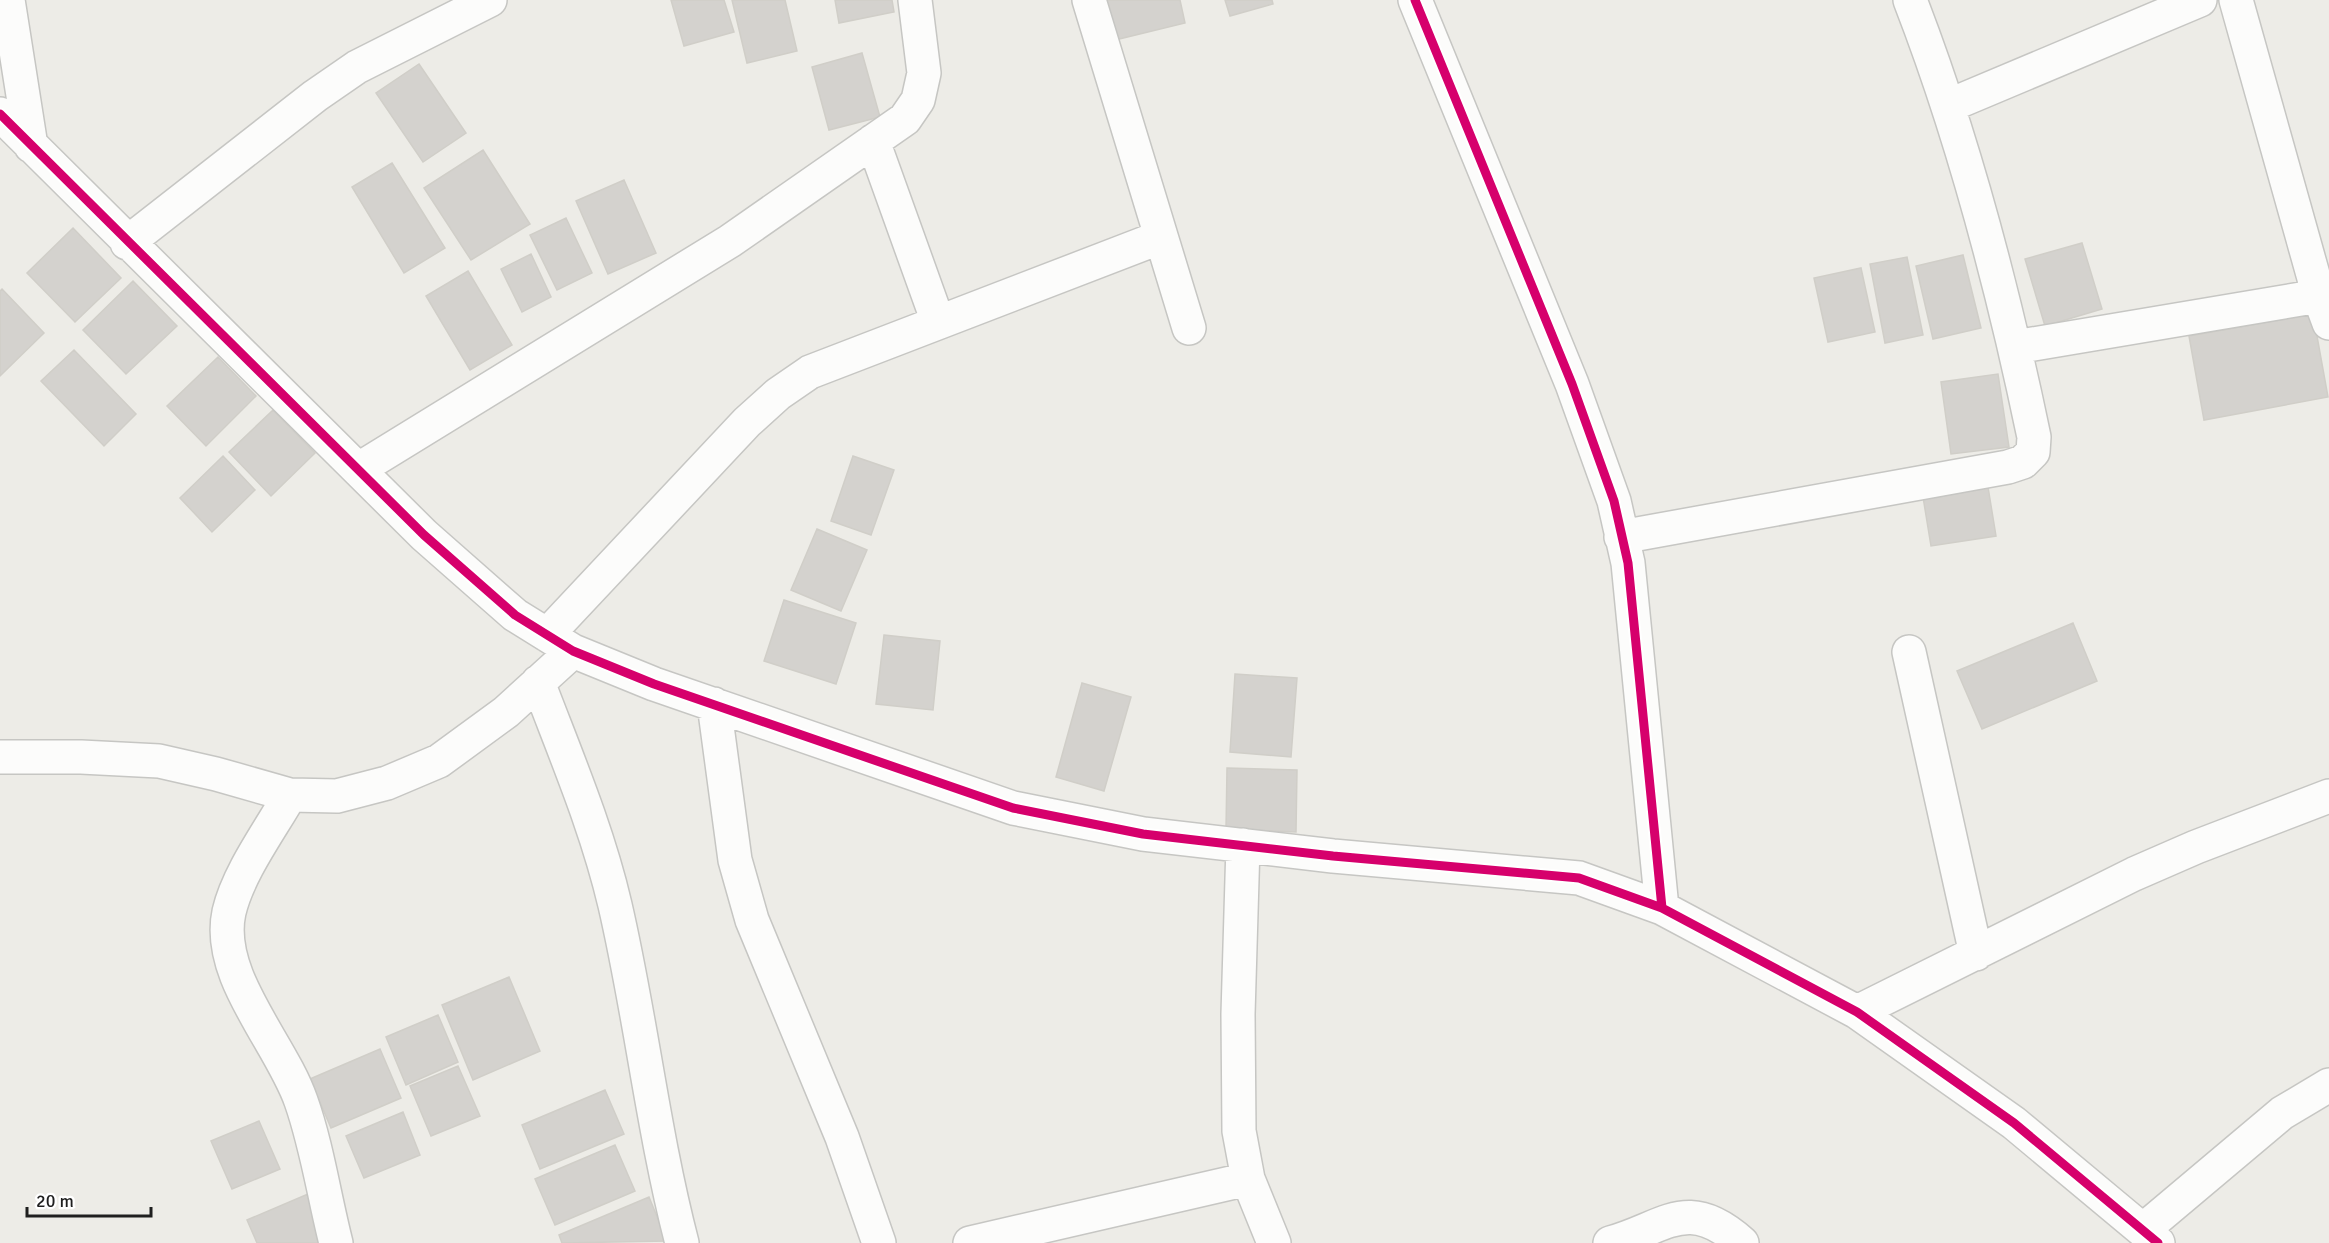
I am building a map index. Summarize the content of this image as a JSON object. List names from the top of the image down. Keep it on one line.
{"scale_bar":"20 m"}
